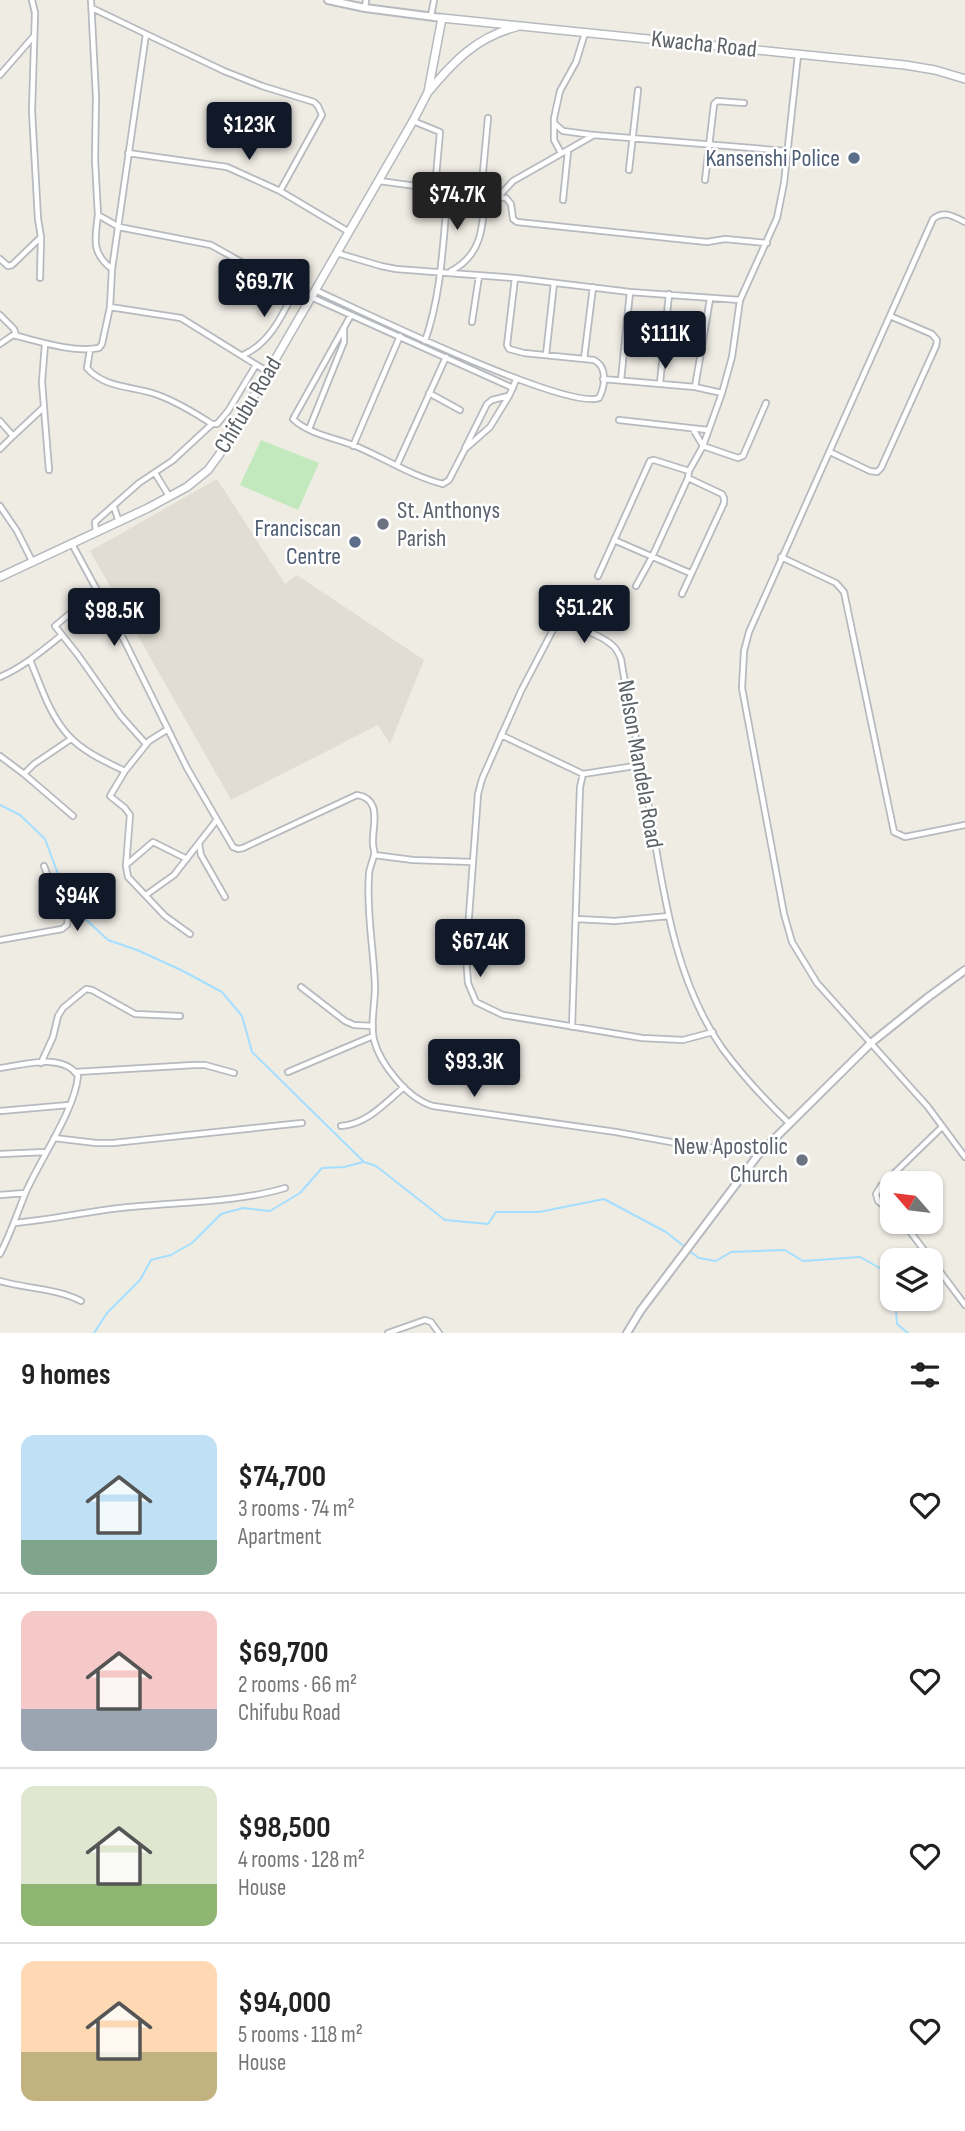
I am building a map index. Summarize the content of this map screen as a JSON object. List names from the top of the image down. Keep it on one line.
{"streets":{"main road":["Kwacha Road","Chifubu Road"],"street":["Nelson Mandela Road"]},"crossings":[["Kwacha Road","Chifubu Road"]],"places":["Kansenshi Police","St. Anthonys Parish","Franciscan Centre","New Apostolic Church"],"north":"top left","page":{"price":["$123K","$74.7K","$69.7K","$111K","$51.2K","$98.5K","$94K","$67.4K","$93.3K"],"heading":"9 homes","list":[{"name":"$74,700","note":"3 rooms · 74 m² · Apartment"},{"name":"$69,700","note":"2 rooms · 66 m² · Chifubu Road"},{"name":"$98,500","note":"4 rooms · 128 m² · House"},{"name":"$94,000","note":"5 rooms · 118 m² · House"}]}}
